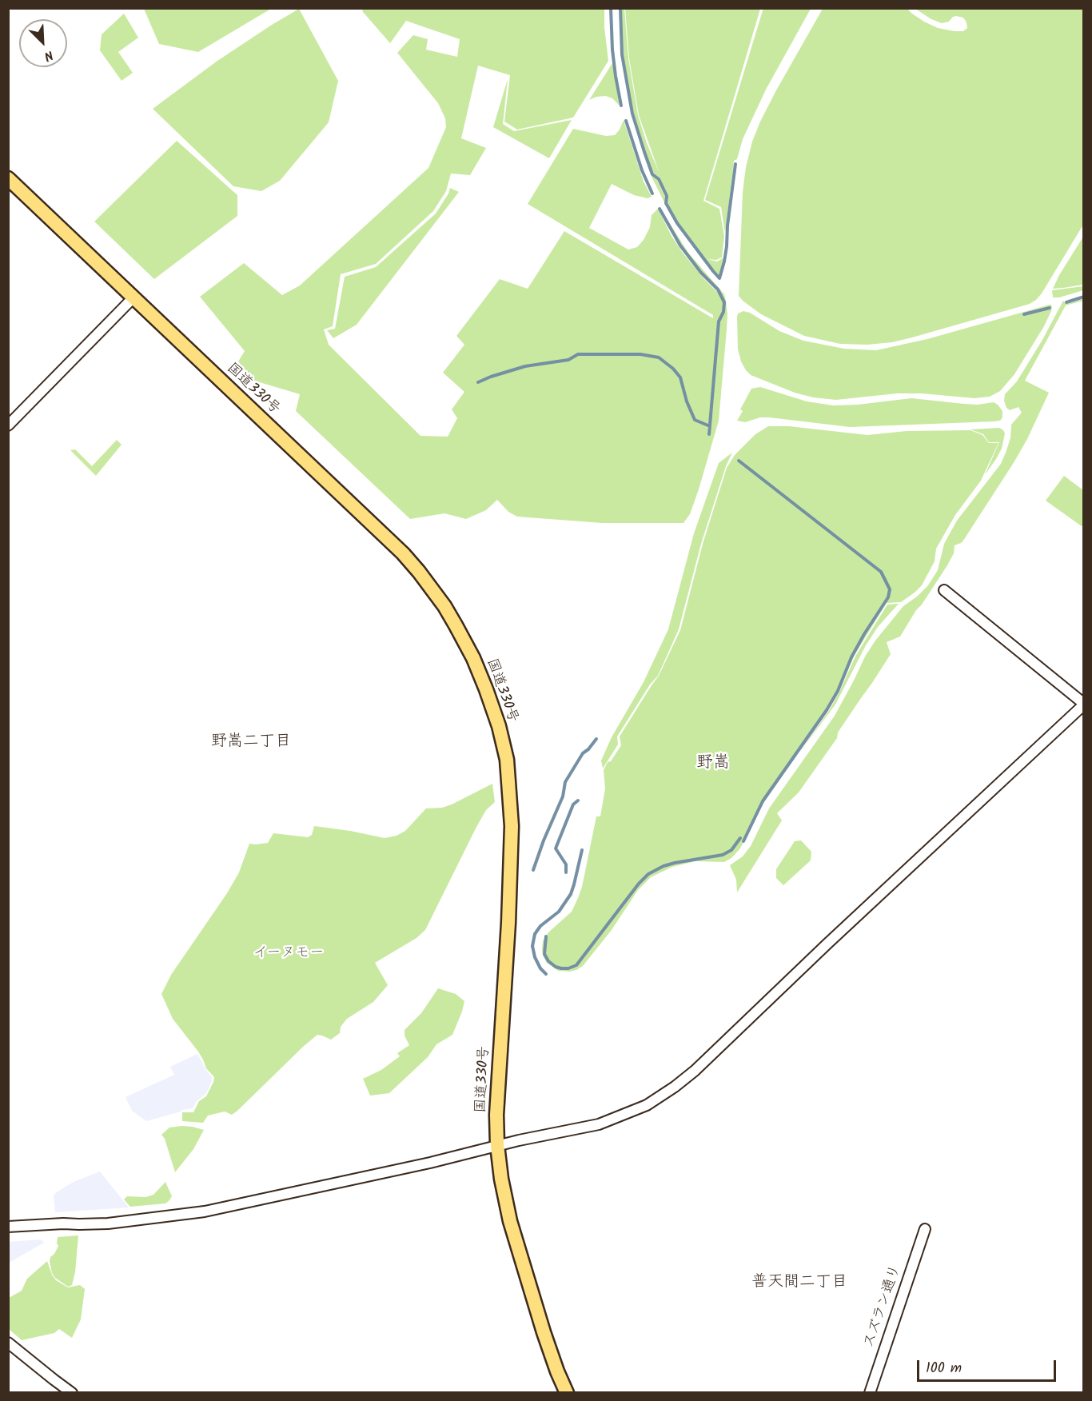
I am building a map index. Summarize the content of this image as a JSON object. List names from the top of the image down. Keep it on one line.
{"streets":{"highway":["国道330号"],"street":["スズラン通り"]},"districts":["野嵩二丁目","野嵩","普天間二丁目"],"parks":["イーヌモー"],"scale_bar":"100 m","north":"bottom right"}
